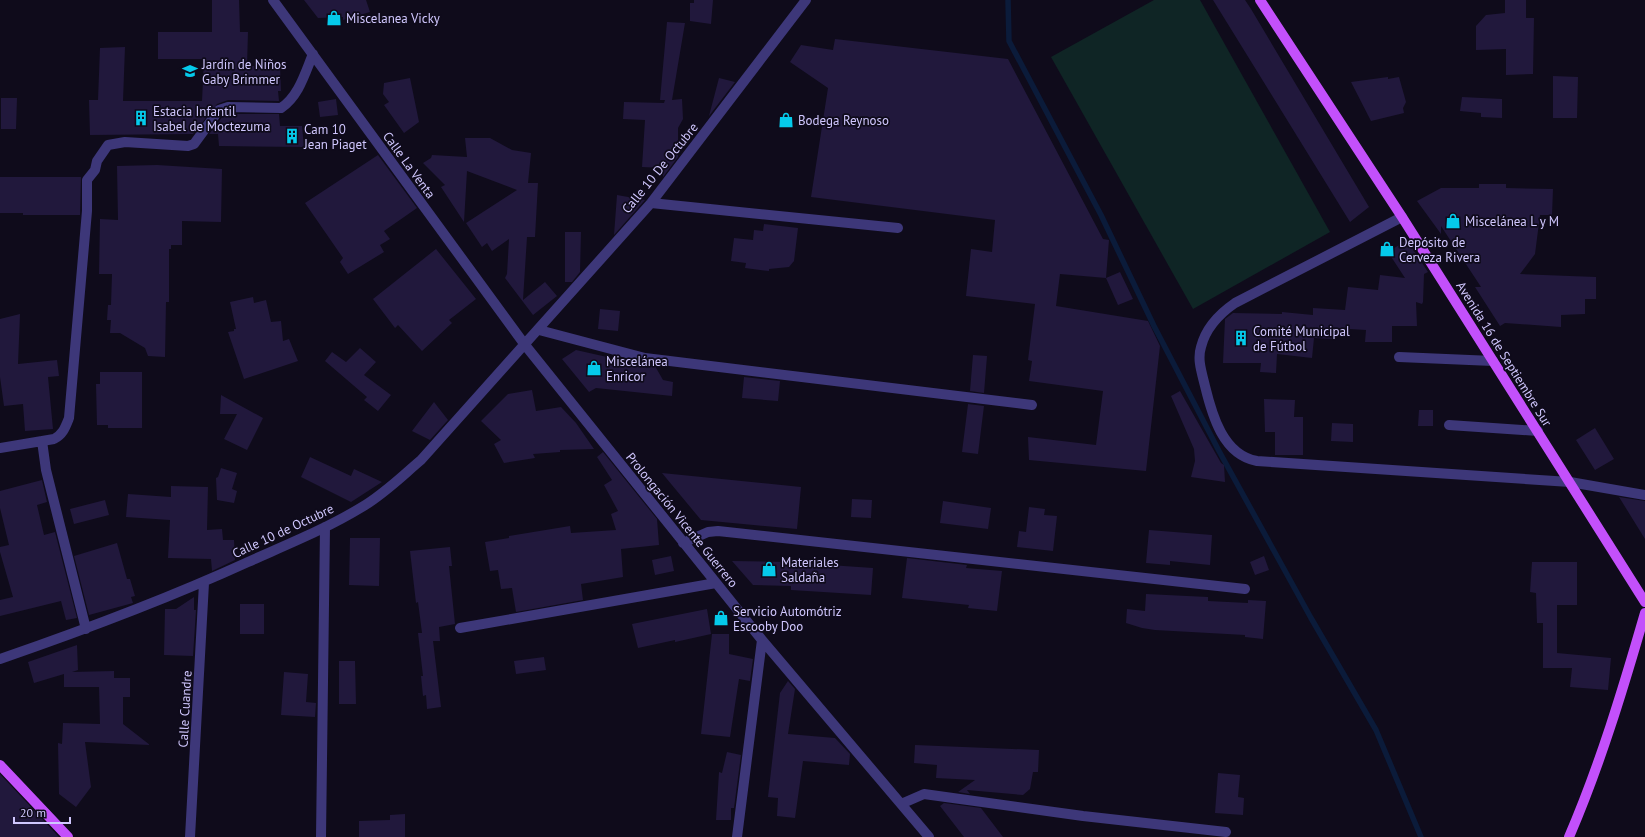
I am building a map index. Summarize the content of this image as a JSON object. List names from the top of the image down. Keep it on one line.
{"streets":{"main road":["Avenida 16 de Septiembre Sur"],"street":["Calle La Venta","Calle 10 De Octubre","Prolongación Vicente Guerrero","Calle 10 de Octubre","Calle Cuandre"]},"crossings":[["Calle La Venta","Calle 10 De Octubre"],["Calle La Venta","Prolongación Vicente Guerrero"],["Calle La Venta","Calle 10 de Octubre"],["Calle 10 De Octubre","Prolongación Vicente Guerrero"],["Calle 10 De Octubre","Calle 10 de Octubre"],["Prolongación Vicente Guerrero","Calle 10 de Octubre"],["Calle 10 de Octubre","Calle Cuandre"]],"places":{"shop":["Miscelanea Vicky","Bodega Reynoso","Miscelánea L y M","Depósito de Cerveza Rivera","Miscelánea Enricor","Materiales Saldaña","Servicio Automótriz Escooby Doo"],"school or university":["Jardín de Niños Gaby Brimmer"],"building":["Estacia Infantil Isabel de Moctezuma","Cam 10 Jean Piaget","Comité Municipal de Fútbol"]},"scale_bar":"20 m"}
